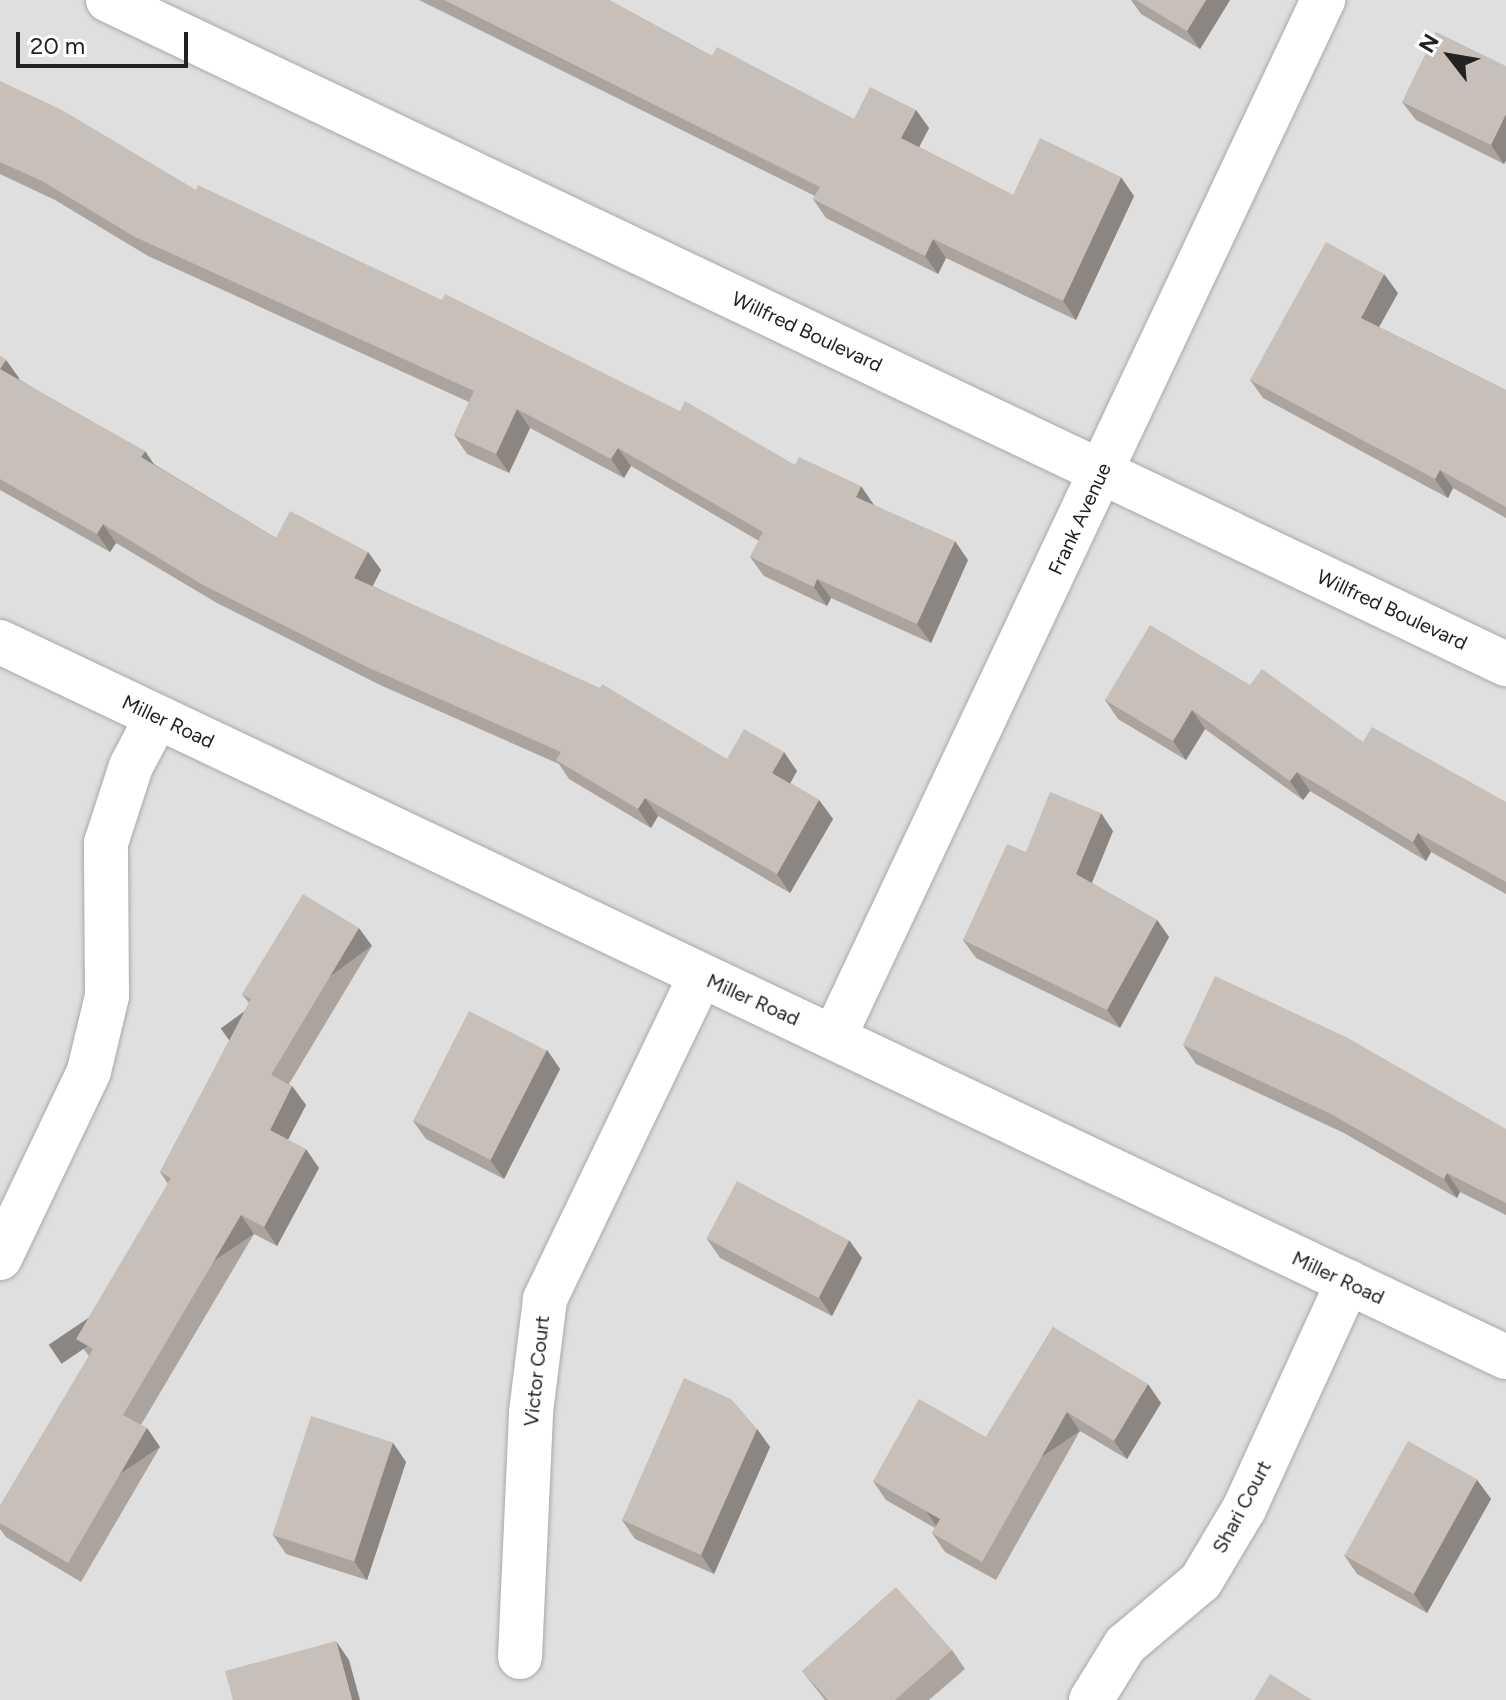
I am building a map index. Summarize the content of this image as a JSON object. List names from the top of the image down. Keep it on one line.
{"streets":{"street":["Willfred Boulevard","Frank Avenue","Miller Road","Victor Court","Shari Court"]},"crossings":[["Willfred Boulevard","Frank Avenue"],["Frank Avenue","Miller Road"],["Miller Road","Victor Court"],["Miller Road","Shari Court"]],"scale_bar":"20 m","north":"top left"}
